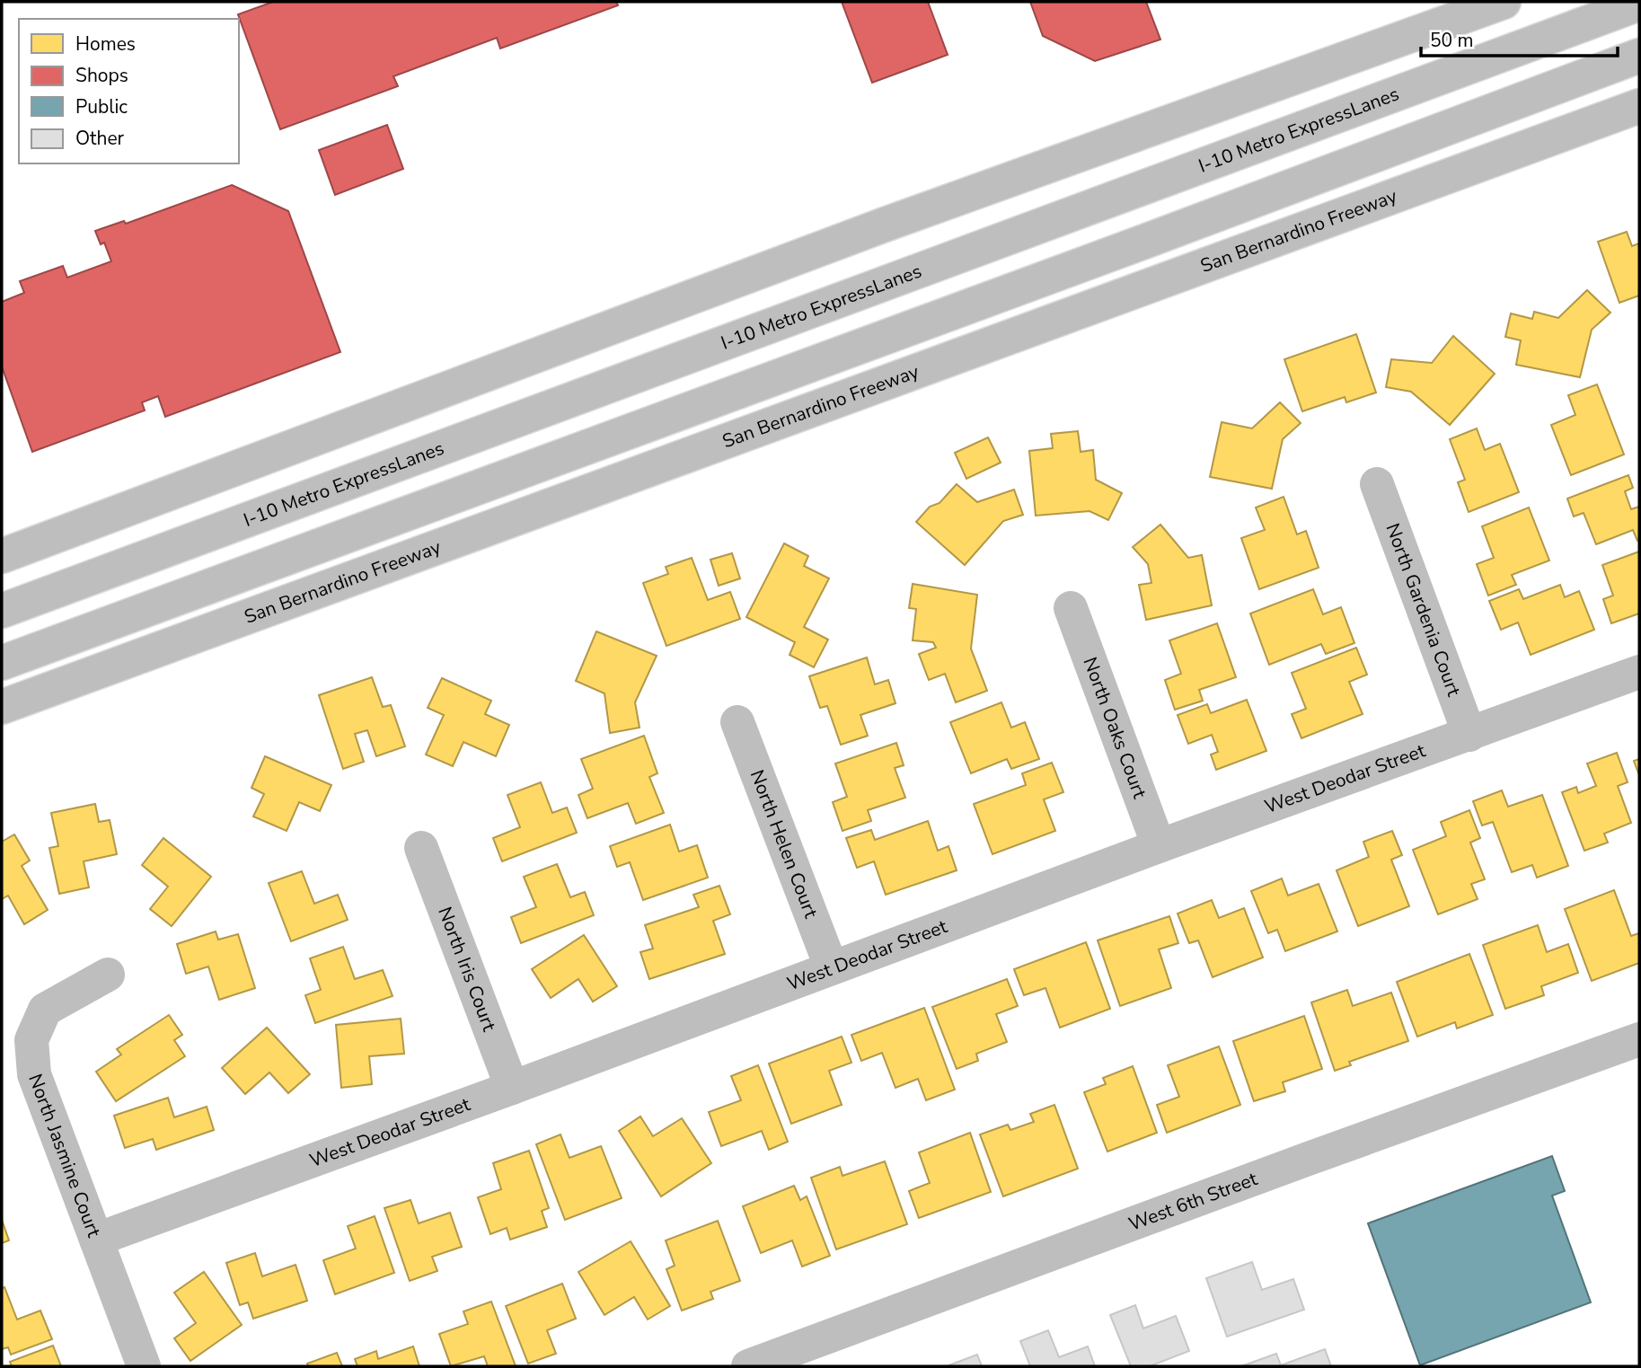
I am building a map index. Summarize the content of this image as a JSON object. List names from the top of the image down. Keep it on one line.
{"streets":{"main road":["I-10 Metro ExpressLanes","San Bernardino Freeway","North Gardenia Court","North Oaks Court","West Deodar Street","North Helen Court","North Iris Court","North Jasmine Court","West 6th Street"]},"crossings":[["North Gardenia Court","West Deodar Street"],["North Oaks Court","West Deodar Street"],["West Deodar Street","North Helen Court"],["West Deodar Street","North Iris Court"],["West Deodar Street","North Jasmine Court"]],"legend":["Homes","Shops","Public","Other"],"scale_bar":"50 m"}
